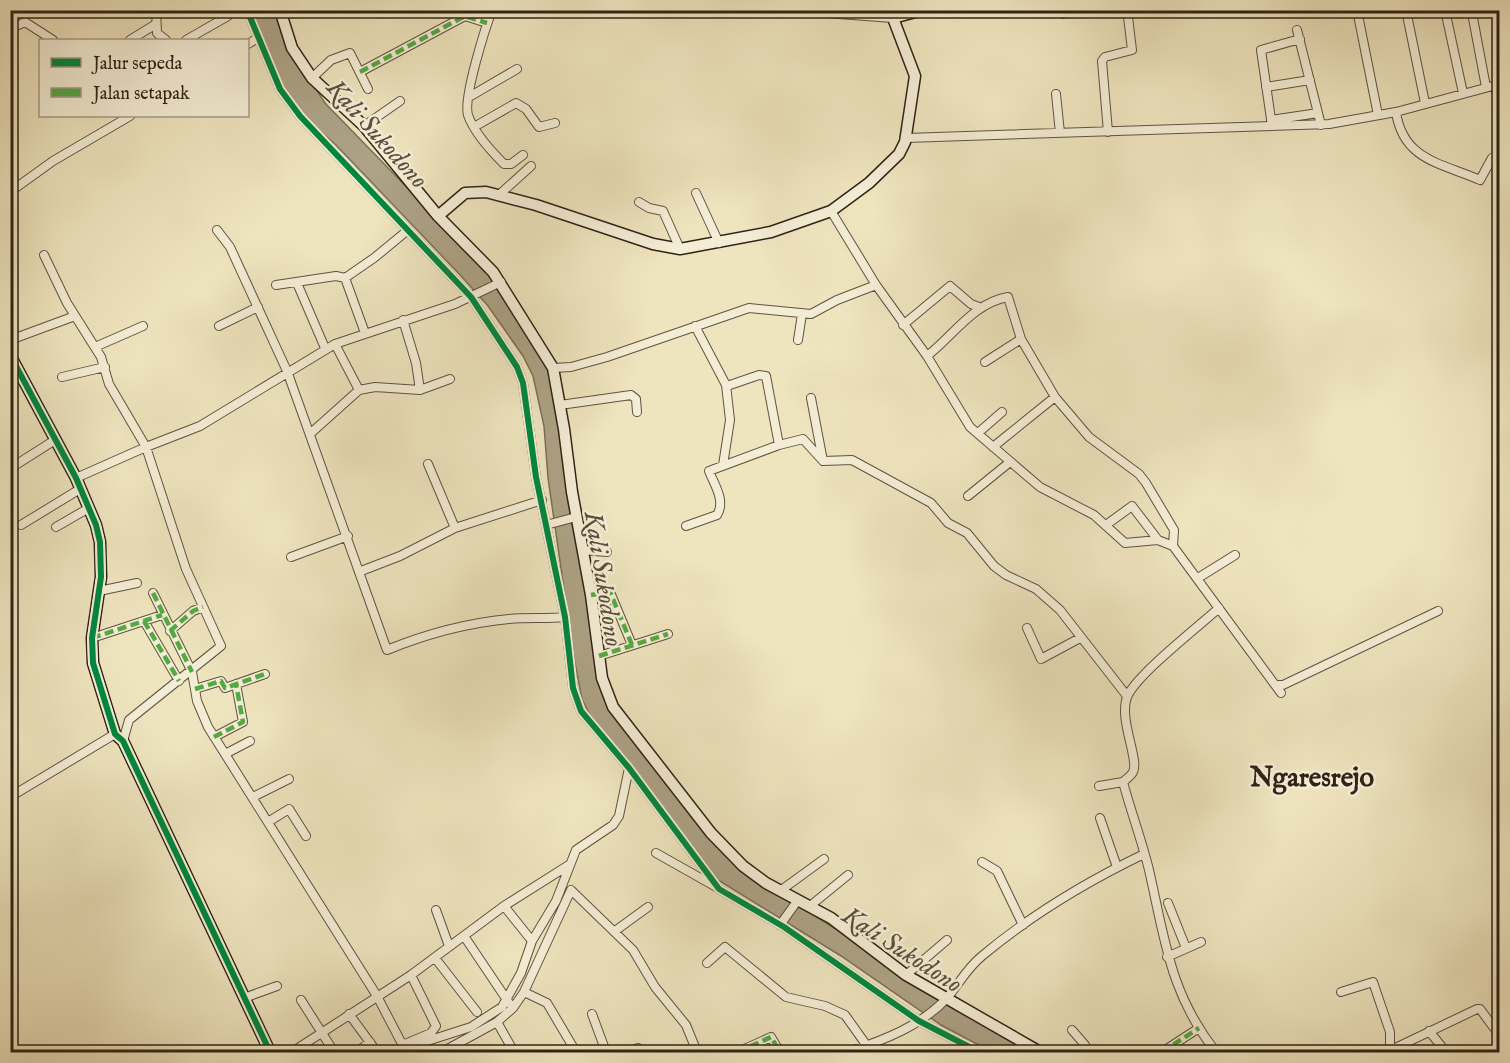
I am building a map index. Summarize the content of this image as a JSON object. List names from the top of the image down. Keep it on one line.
{"districts":["Ngaresrejo"],"water":["Kali Sukodono"],"legend":["Jalur sepeda","Jalan setapak"]}
